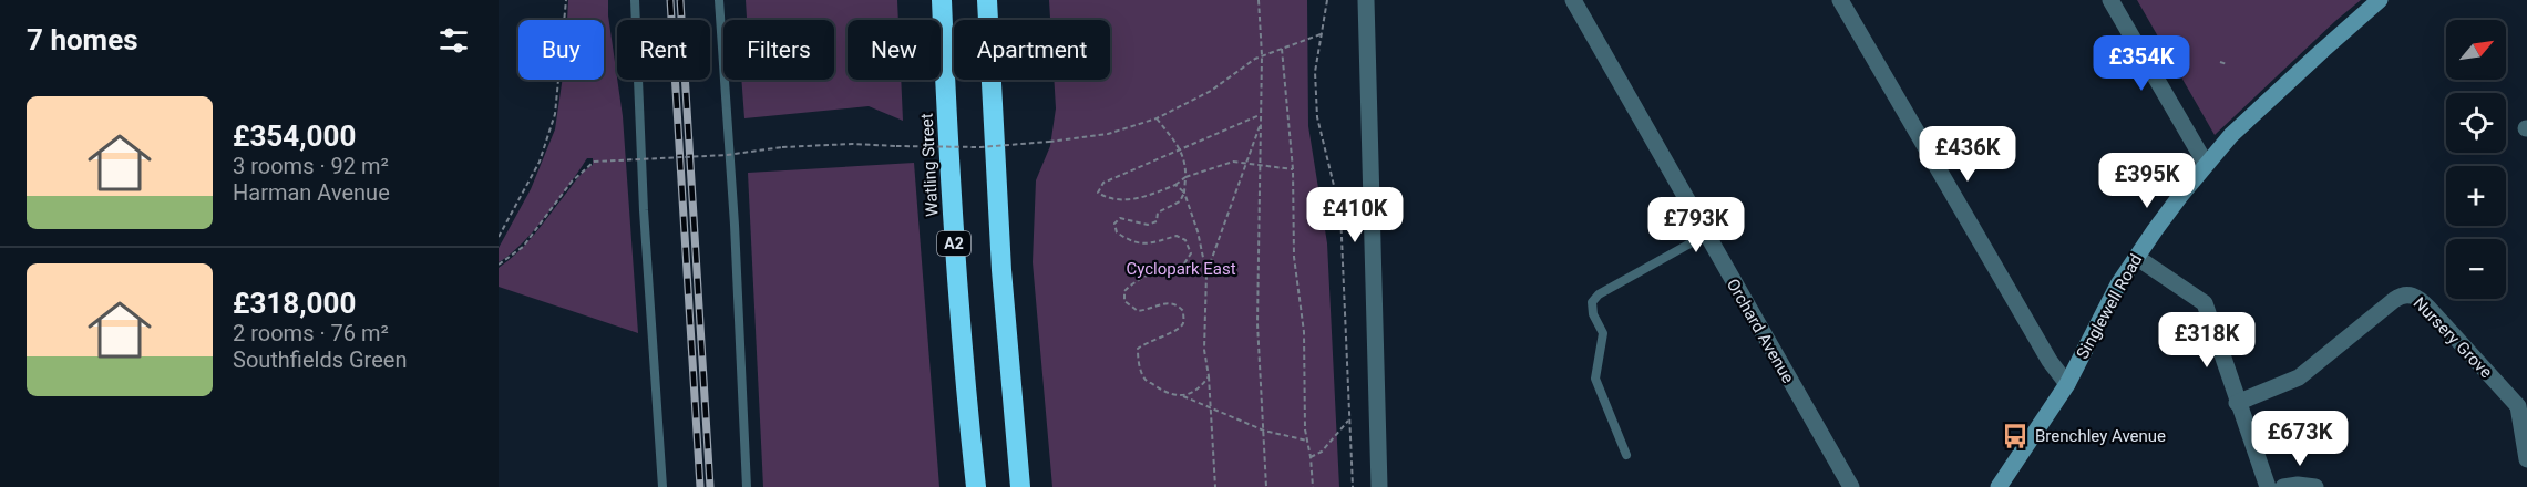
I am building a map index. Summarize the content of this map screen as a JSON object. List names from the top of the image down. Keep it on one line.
{"streets":{"highway":["Watling Street","A2"],"street":["Singlewell Road","Orchard Avenue","Nursery Grove"]},"parks":["Cyclopark East"],"places":{"bus stop":["Brenchley Avenue"]},"north":"top right","page":{"heading":"7 homes","map_buttons":["+","−"],"chip":["Buy","Rent","Filters","New","Apartment"],"price":["£354K","£436K","£395K","£410K","£793K","£318K","£673K"],"list":[{"name":"£354,000","note":"3 rooms · 92 m² · Harman Avenue"},{"name":"£318,000","note":"2 rooms · 76 m² · Southfields Green"}]}}
